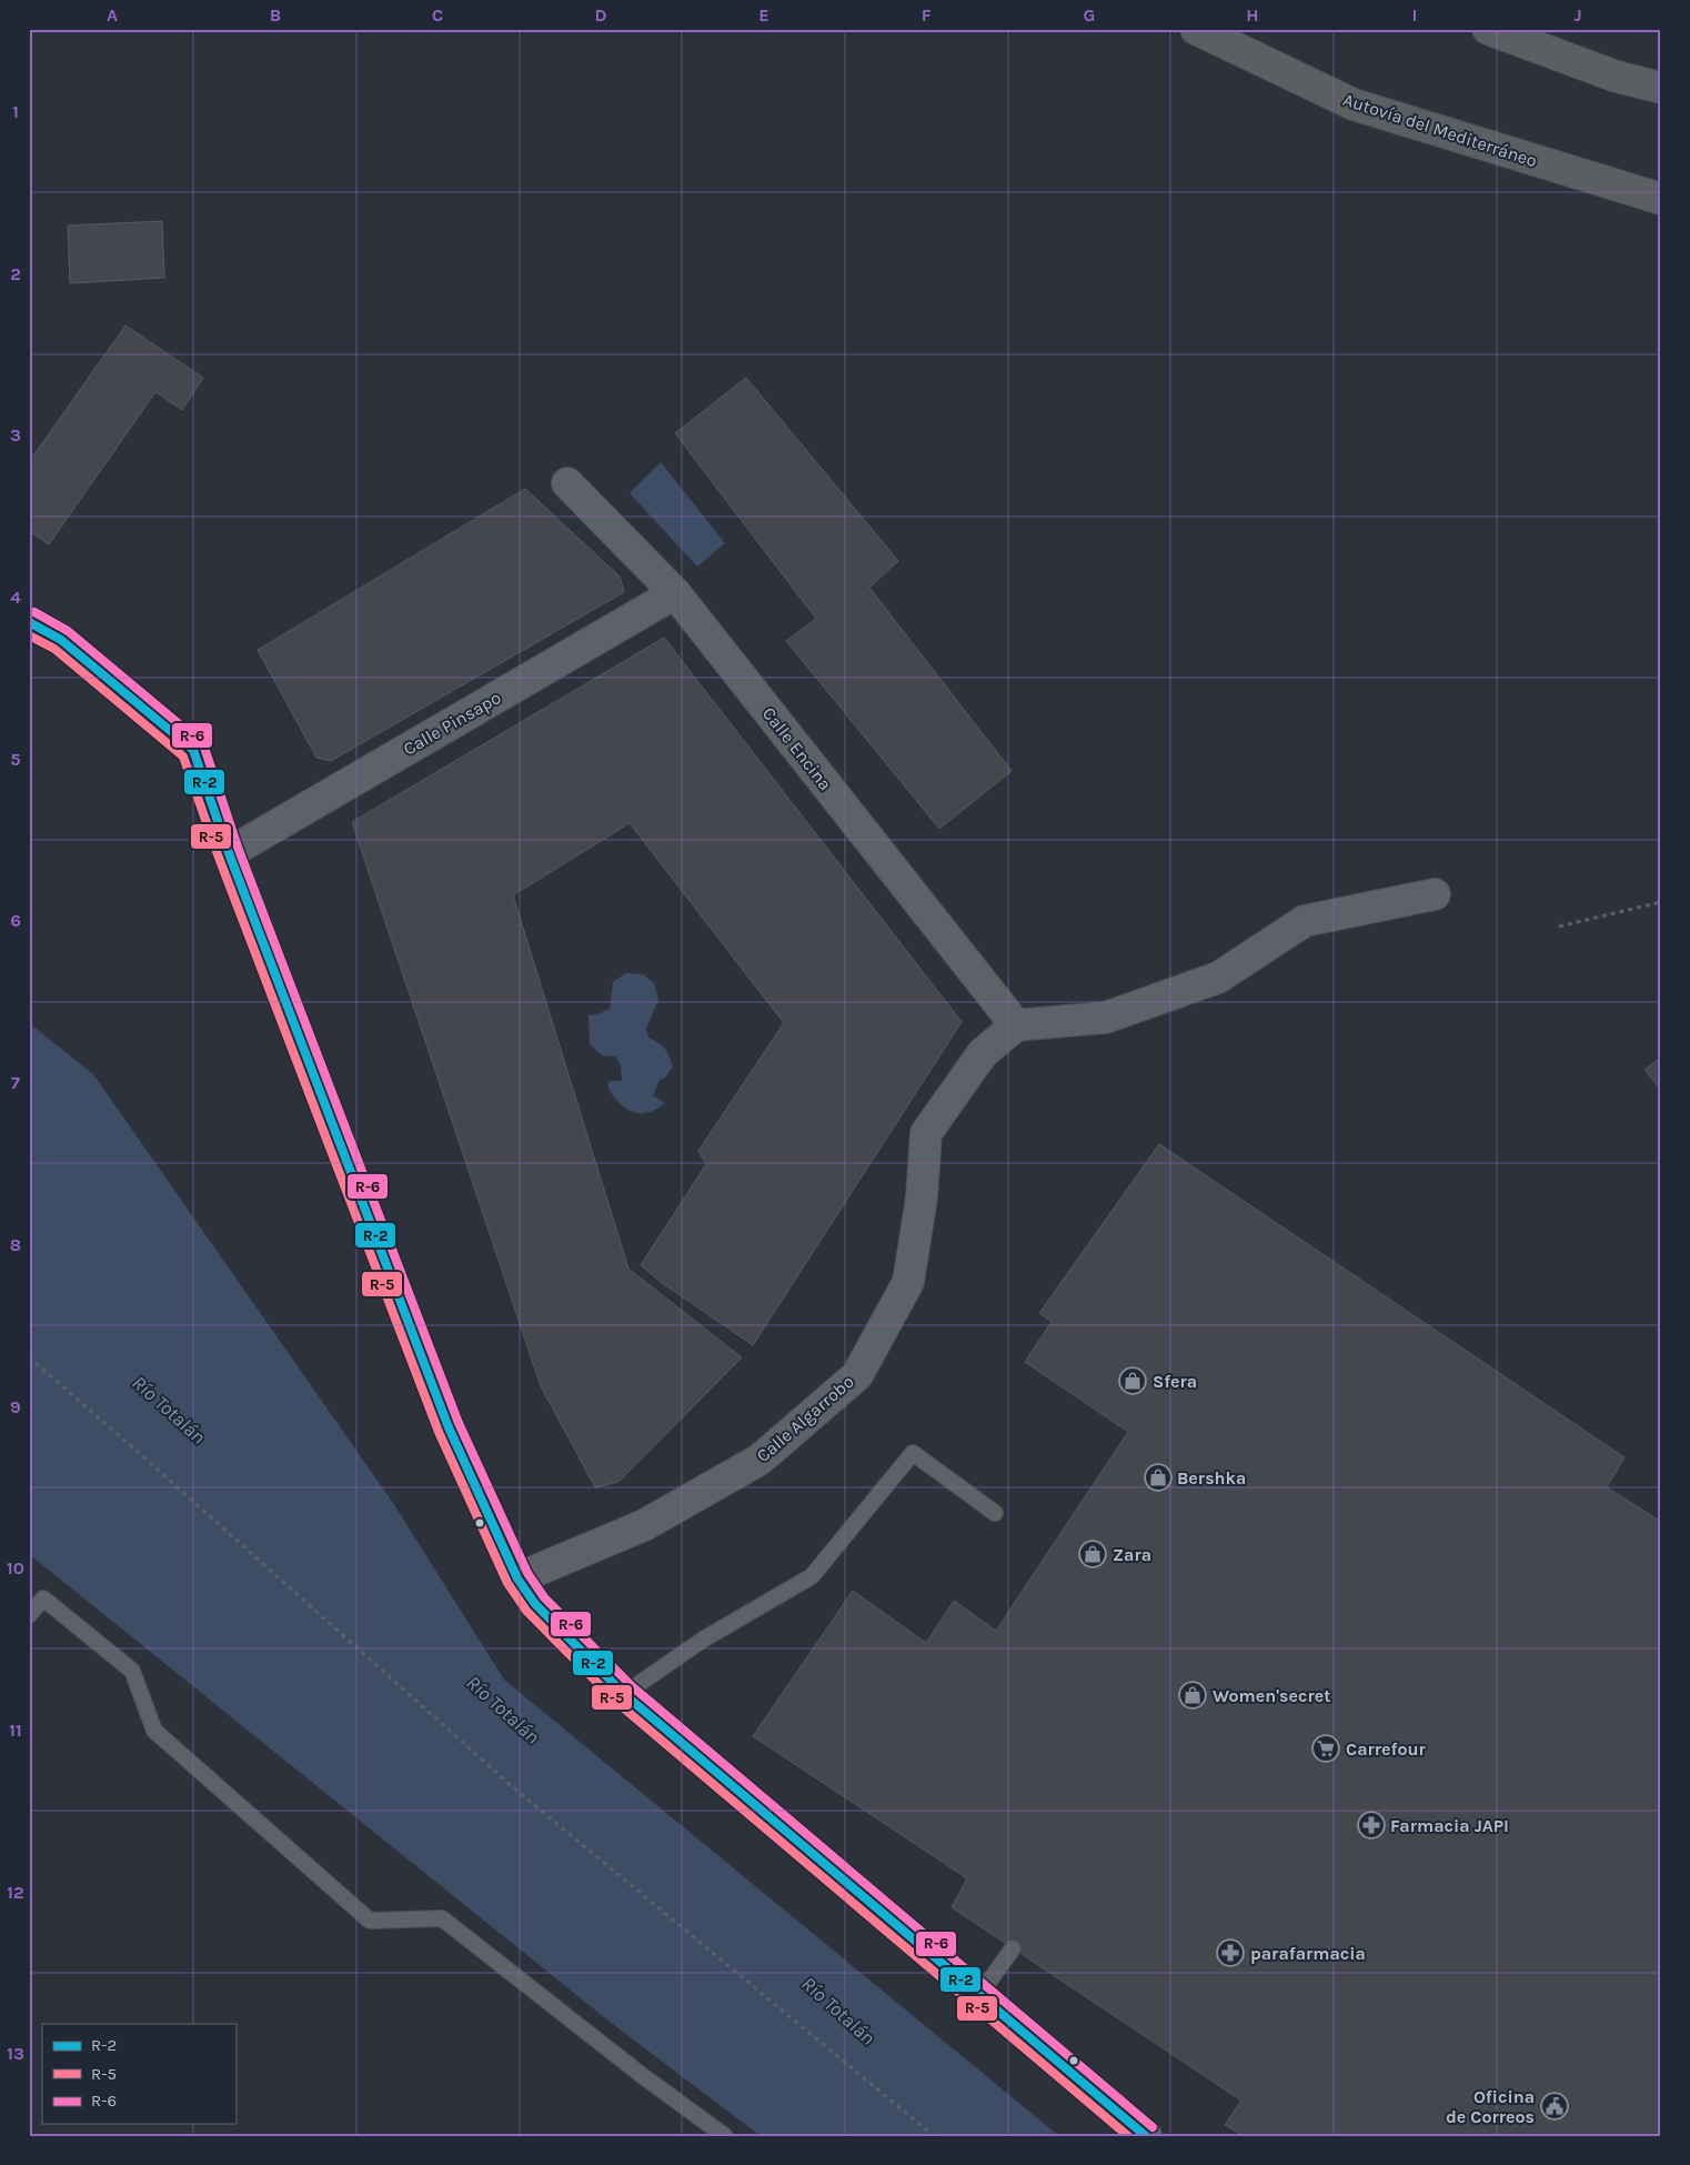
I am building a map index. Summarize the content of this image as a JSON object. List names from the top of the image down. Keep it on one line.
{"streets":{"highway":["Autovía del Mediterráneo"],"street":["Calle Pinsapo","Calle Encina","Calle Algarrobo"]},"crossings":[["Calle Pinsapo","Calle Encina"],["Calle Encina","Calle Algarrobo"]],"water":["Río Totalán"],"places":{"shop":["Sfera","Bershka","Zara","Women'secret"],"supermarket":["Carrefour"],"pharmacy":["Farmacia JAPI","parafarmacia"],"public building":["Oficina de Correos"]},"lines":["transit line R-6","transit line R-2","transit line R-5"],"legend":["R-2","R-5","R-6"],"grid":{"columns":["A","B","C","D","E","F","G","H","I","J"],"rows":["1","2","3","4","5","6","7","8","9","10","11","12","13"]}}
